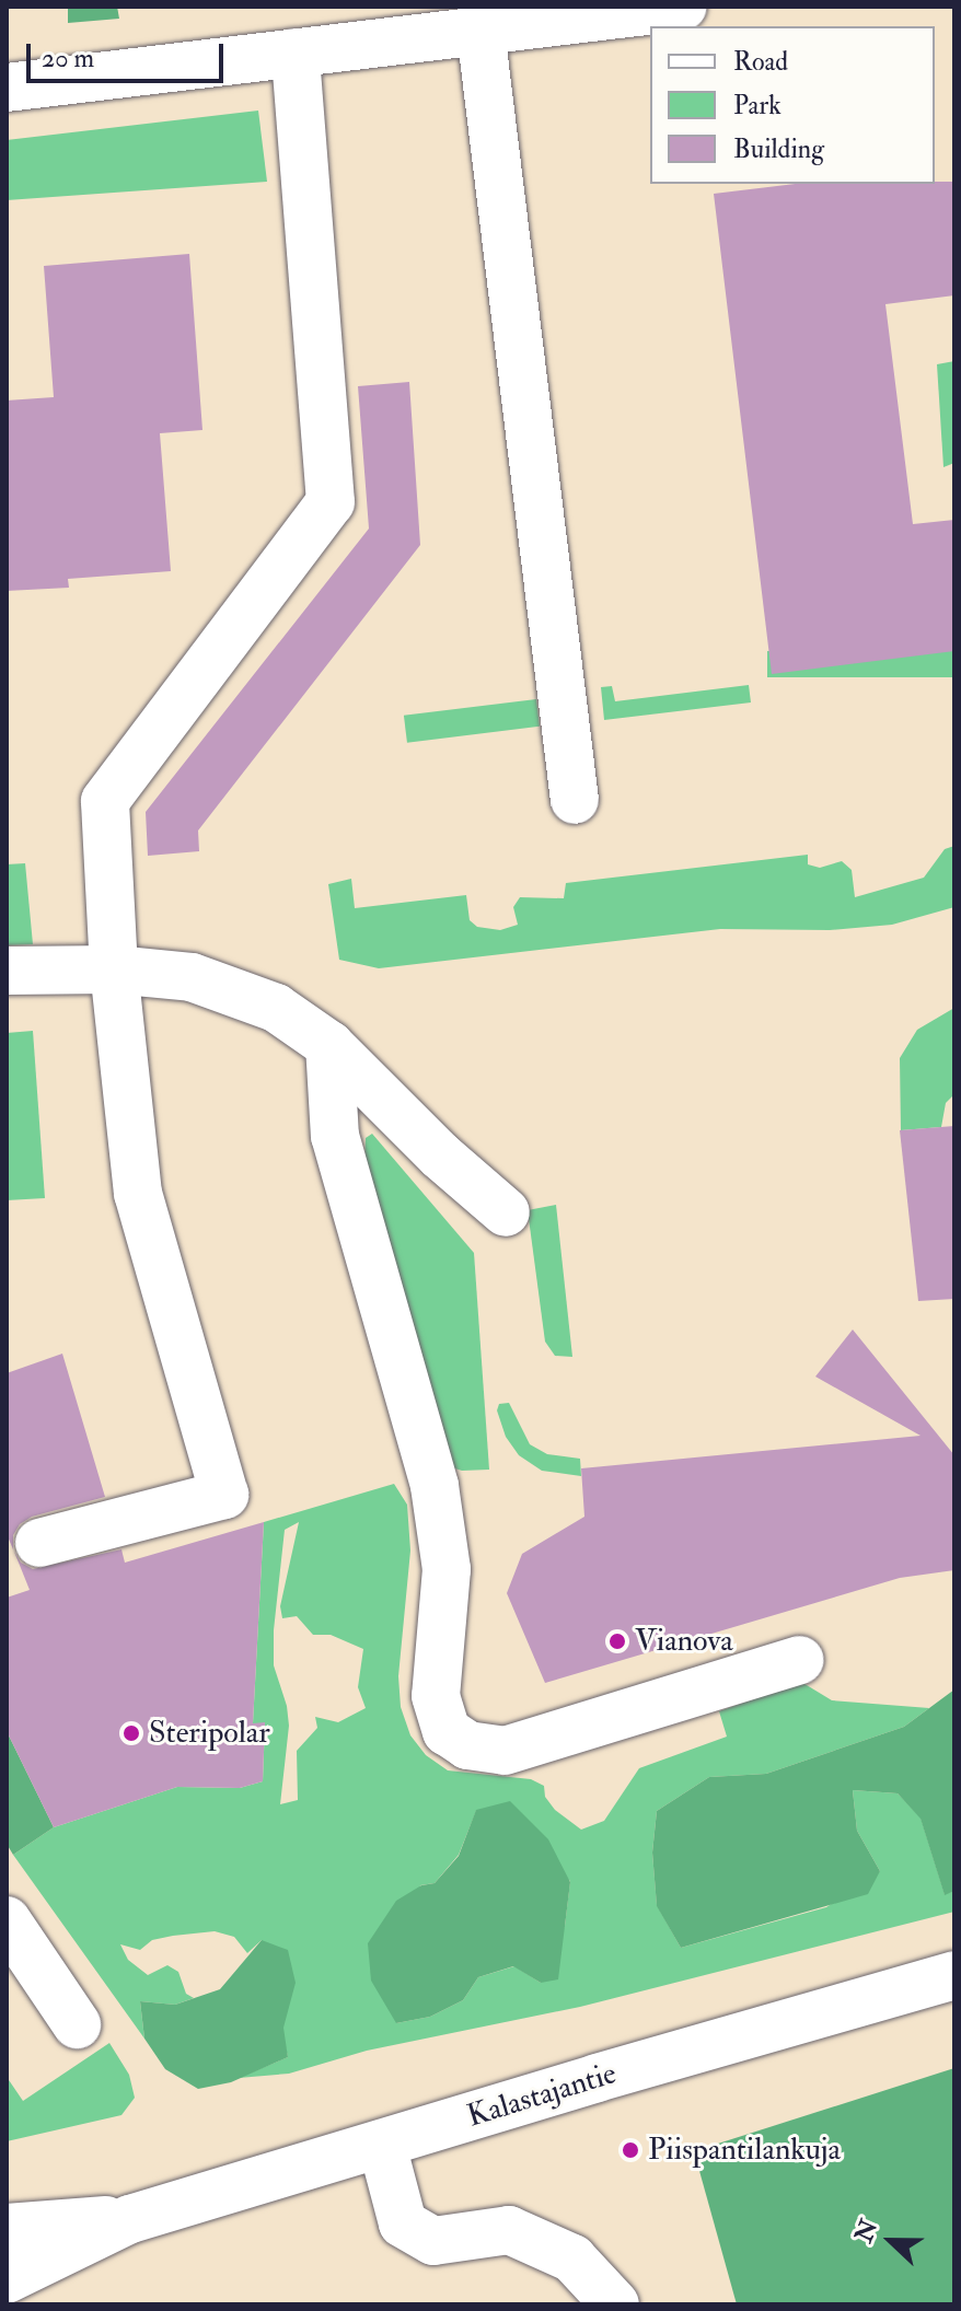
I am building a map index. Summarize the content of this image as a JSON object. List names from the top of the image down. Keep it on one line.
{"streets":{"main road":["Kalastajantie"]},"places":["Vianova","Steripolar","Piispantilankuja"],"legend":["Road","Park","Building"],"scale_bar":"20 m","north":"left"}
